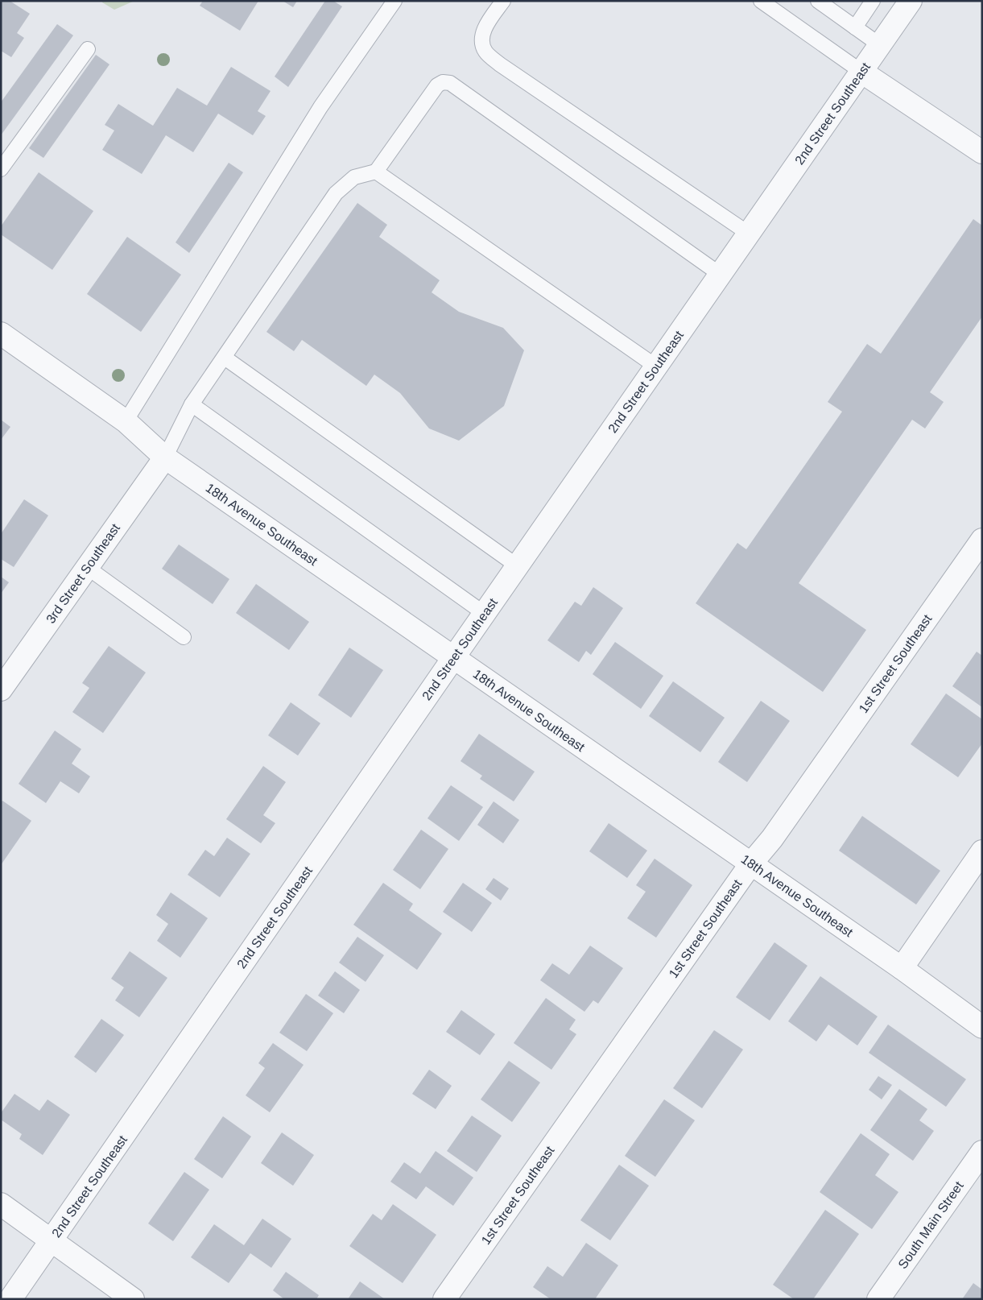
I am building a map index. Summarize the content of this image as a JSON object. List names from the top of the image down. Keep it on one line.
{"streets":{"street":["2nd Street Southeast","18th Avenue Southeast","3rd Street Southeast","1st Street Southeast","South Main Street"]},"crossings":[["2nd Street Southeast","18th Avenue Southeast"],["18th Avenue Southeast","3rd Street Southeast"],["18th Avenue Southeast","1st Street Southeast"]]}
